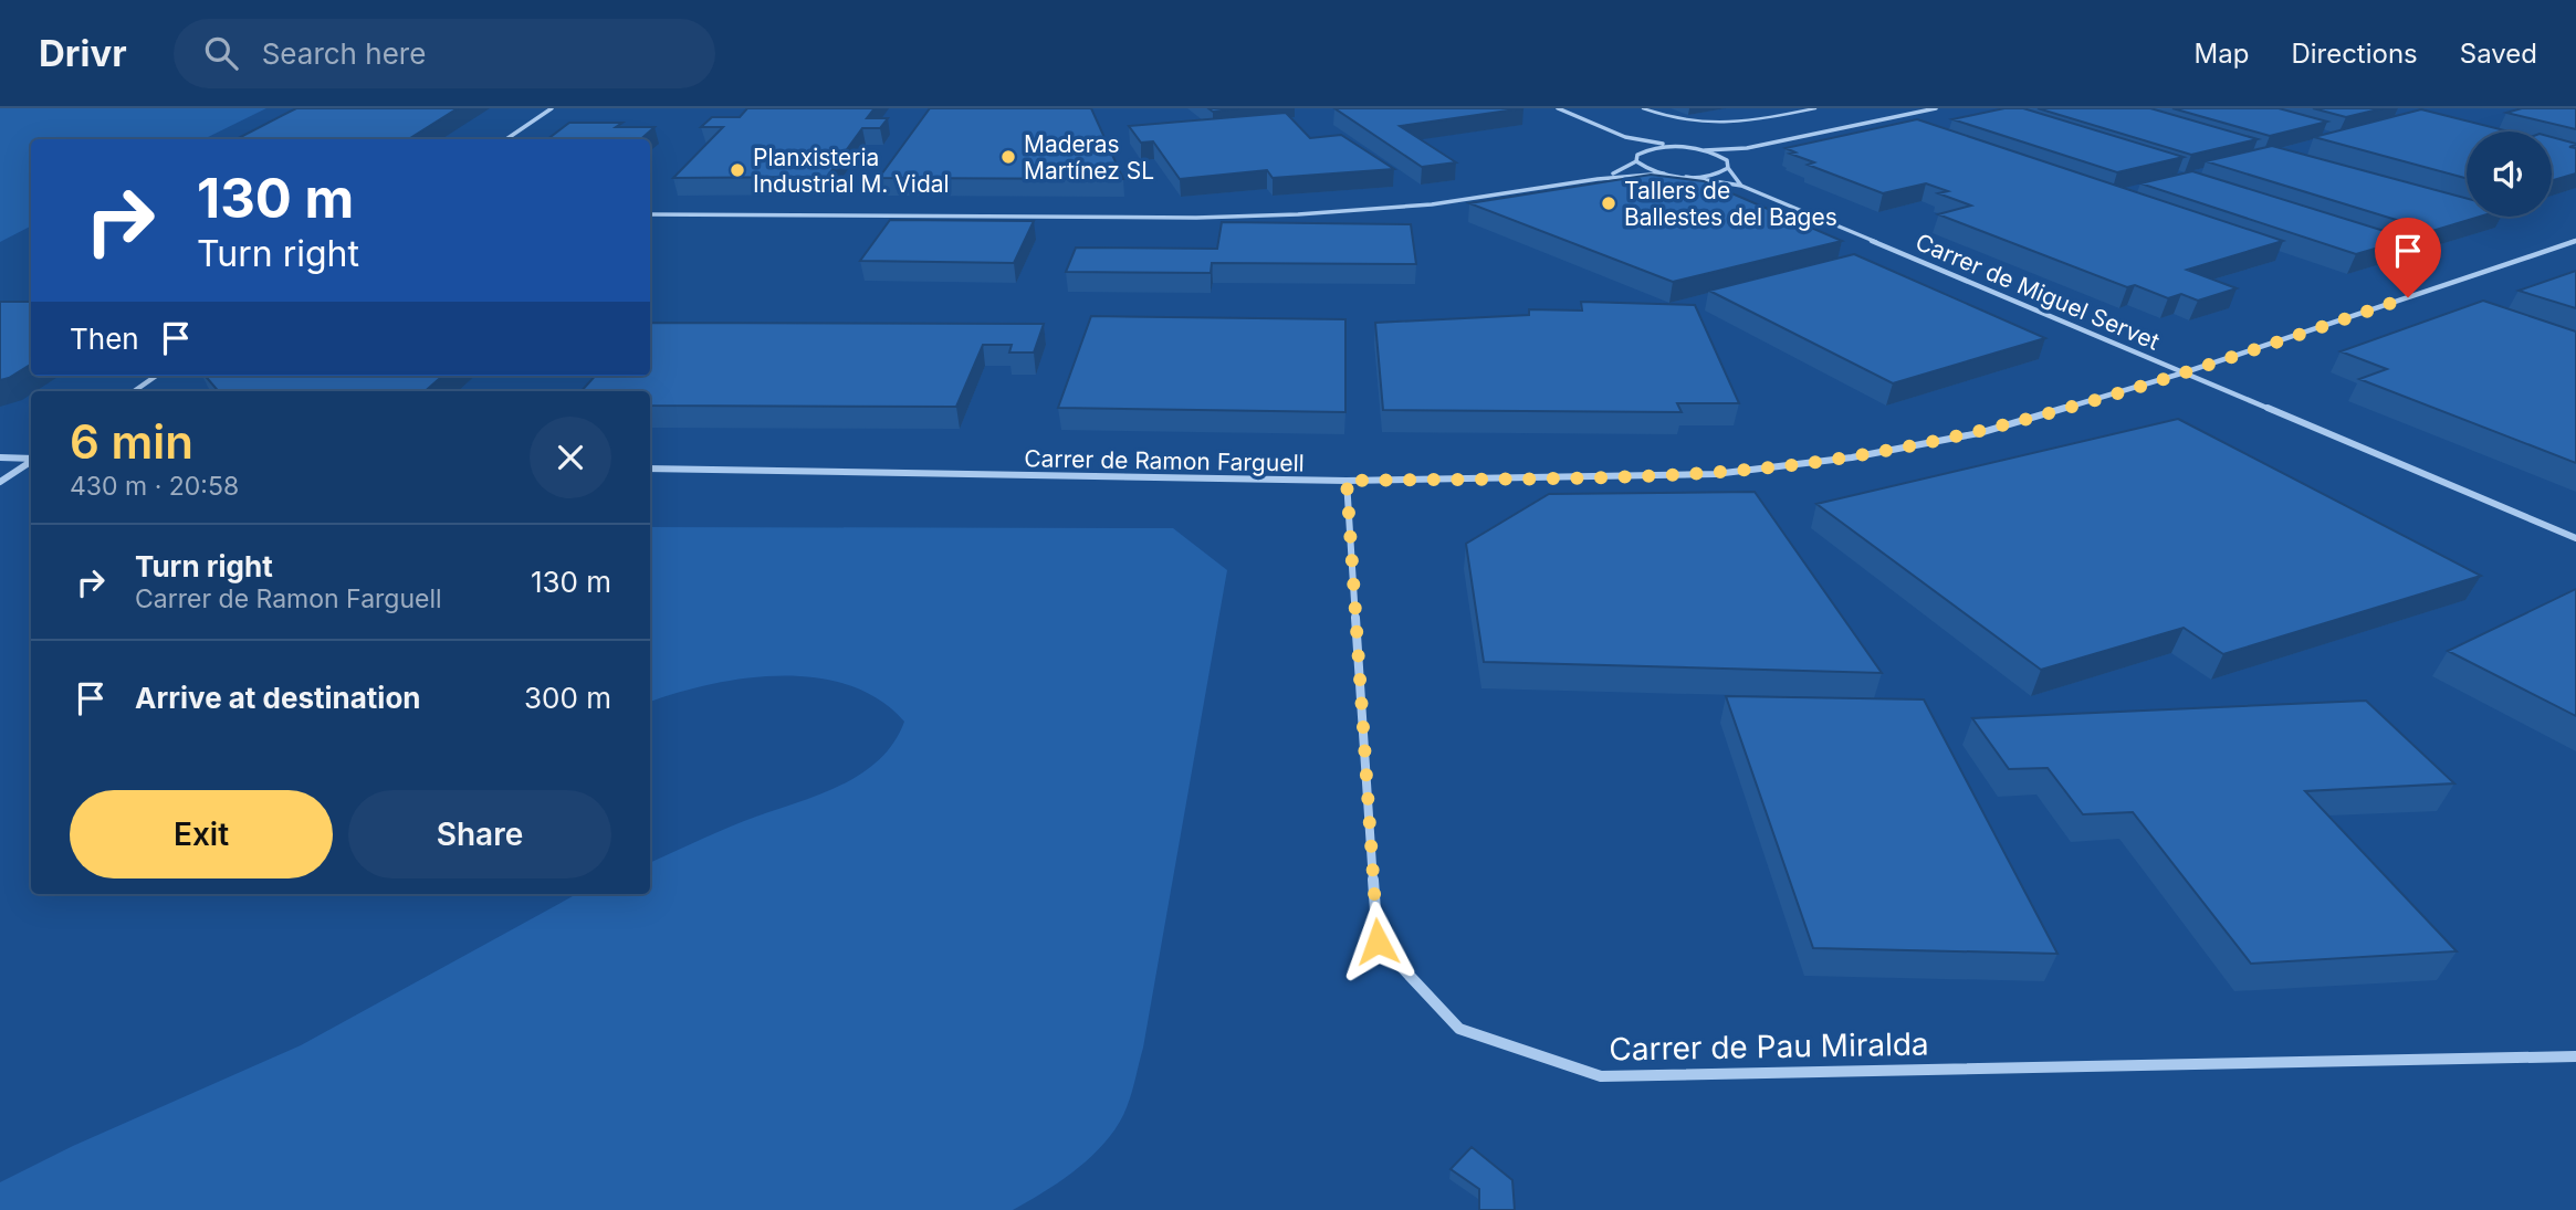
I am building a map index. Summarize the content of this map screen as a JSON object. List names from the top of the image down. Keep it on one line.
{"streets":{"street":["Carrer de Miguel Servet","Carrer de Ramon Farguell","Carrer de Pau Miralda"]},"crossings":[["Carrer de Miguel Servet","Carrer de Ramon Farguell"],["Carrer de Ramon Farguell","Carrer de Pau Miralda"]],"places":["Maderas Martínez SL","Planxisteria Industrial M. Vidal","Tallers de Ballestes del Bages"],"page":{"header":"Drivr","search":"Search here","nav":["Map","Directions","Saved"],"turn":["130 m","Turn right"],"then":"Then","heading":["6 min","430 m · 20:58"],"list":[{"name":"Turn right","note":"Carrer de Ramon Farguell","value":"130 m"},{"name":"Arrive at destination","value":"300 m"}],"buttons":["Exit","Share"]}}
